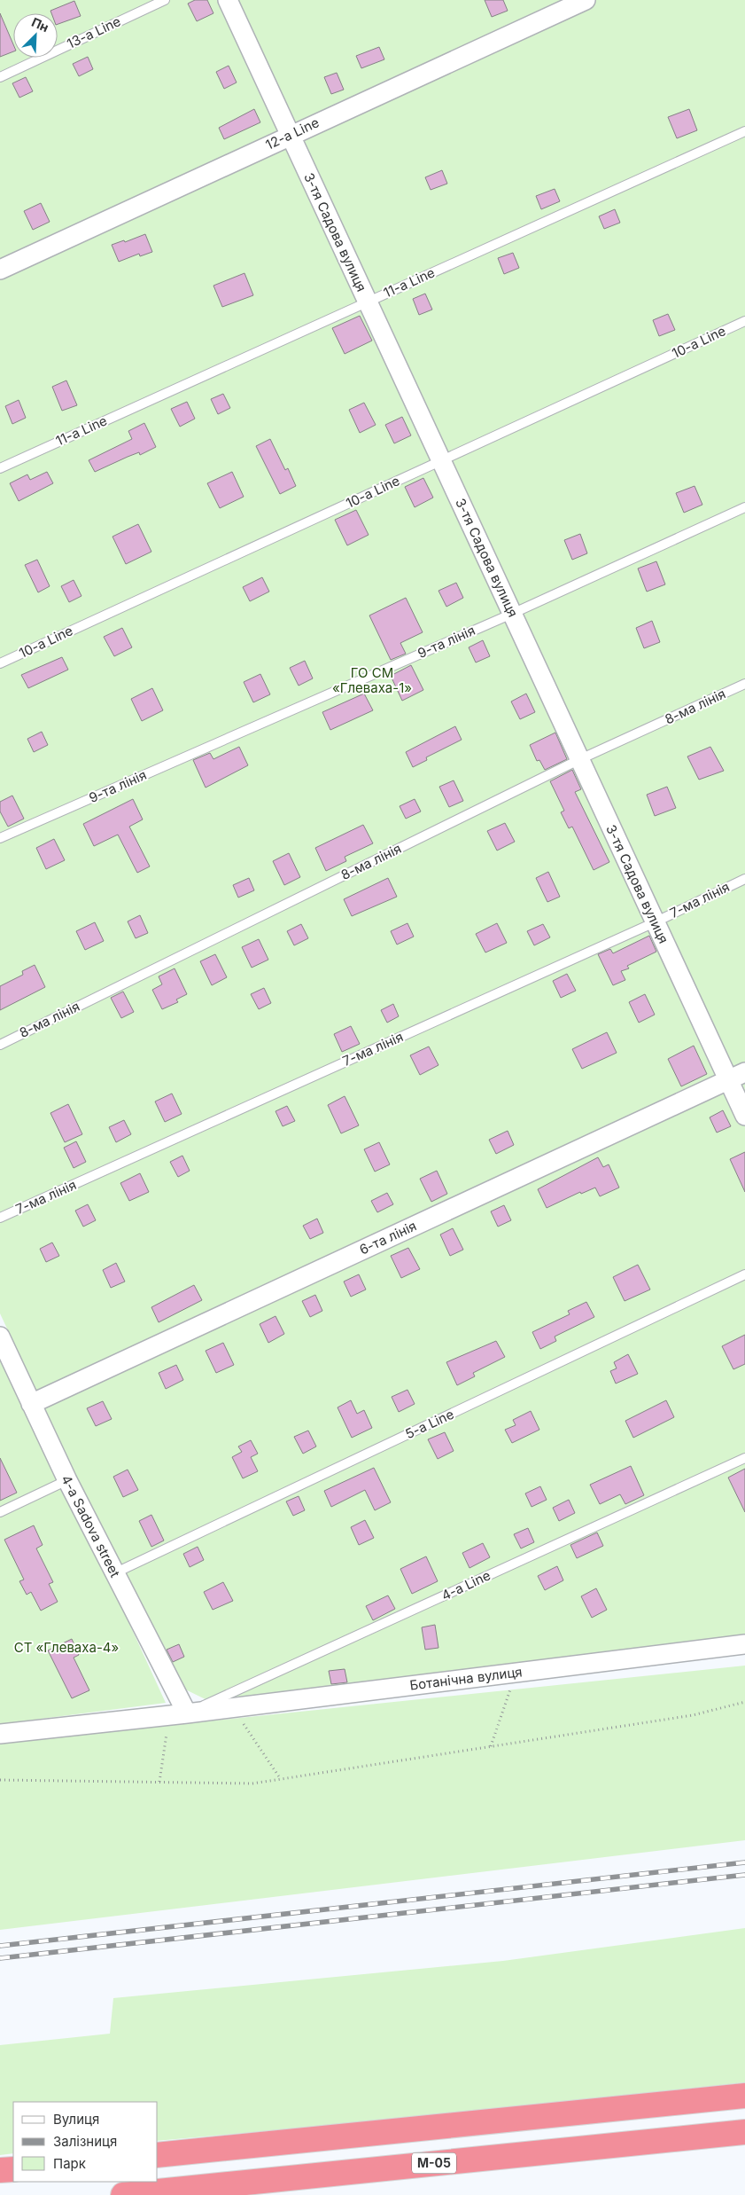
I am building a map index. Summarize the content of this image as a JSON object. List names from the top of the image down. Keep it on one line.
{"streets":{"highway":["М-05"],"street":["12-a Line","3-тя Садова вулиця","6-та лінія","4-a Sadova street","Ботанічна вулиця"],"lane":["13-a Line","11-a Line","10-a Line","9-та лінія","8-ма лінія","7-ма лінія","5-a Line","4-a Line"]},"crossings":[["12-a Line","3-тя Садова вулиця"],["3-тя Садова вулиця","11-a Line"],["3-тя Садова вулиця","10-a Line"],["3-тя Садова вулиця","9-та лінія"],["3-тя Садова вулиця","8-ма лінія"],["3-тя Садова вулиця","7-ма лінія"],["3-тя Садова вулиця","6-та лінія"],["6-та лінія","4-a Sadova street"],["5-a Line","4-a Sadova street"],["4-a Sadova street","4-a Line"],["4-a Sadova street","Ботанічна вулиця"],["4-a Line","Ботанічна вулиця"]],"parks":["ГО СМ «Глеваха-1»","СТ «Глеваха-4»"],"legend":["Вулиця","Залізниця","Парк"],"north":"top right"}
